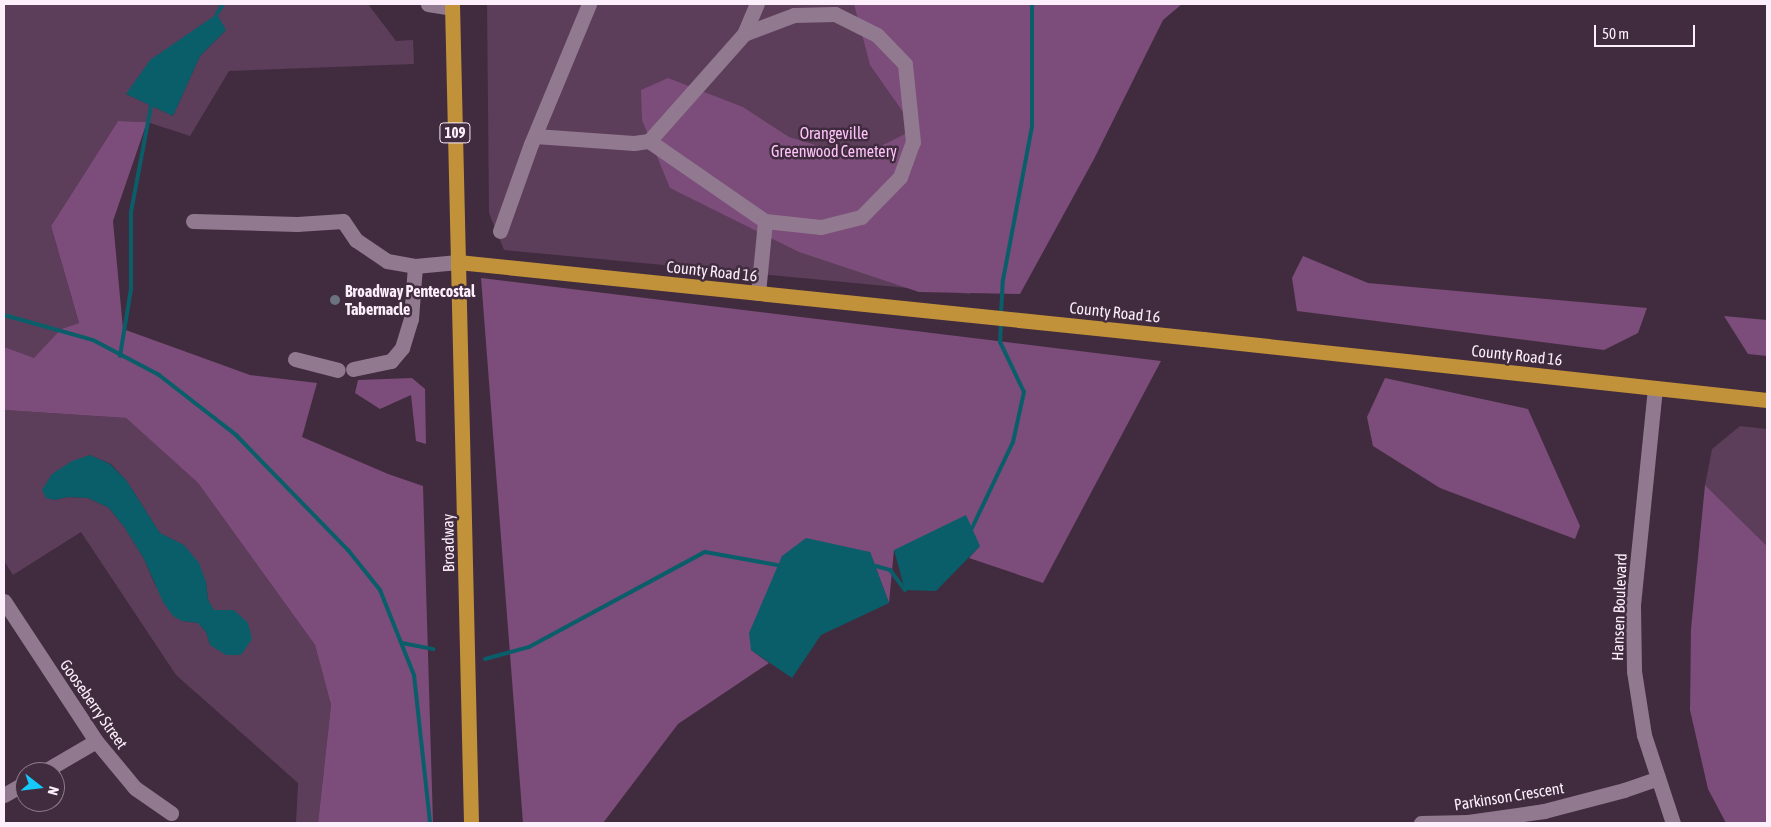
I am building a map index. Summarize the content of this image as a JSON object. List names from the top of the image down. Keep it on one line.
{"streets":{"main road":["109","County Road 16","Broadway"],"street":["Hansen Boulevard","Gooseberry Street","Parkinson Crescent"]},"crossings":[["109","County Road 16"],["109","Broadway"],["County Road 16","Broadway"],["County Road 16","Hansen Boulevard"],["Hansen Boulevard","Parkinson Crescent"]],"parks":["Orangeville Greenwood Cemetery"],"places":["Broadway Pentecostal Tabernacle"],"scale_bar":"50 m","north":"right"}
